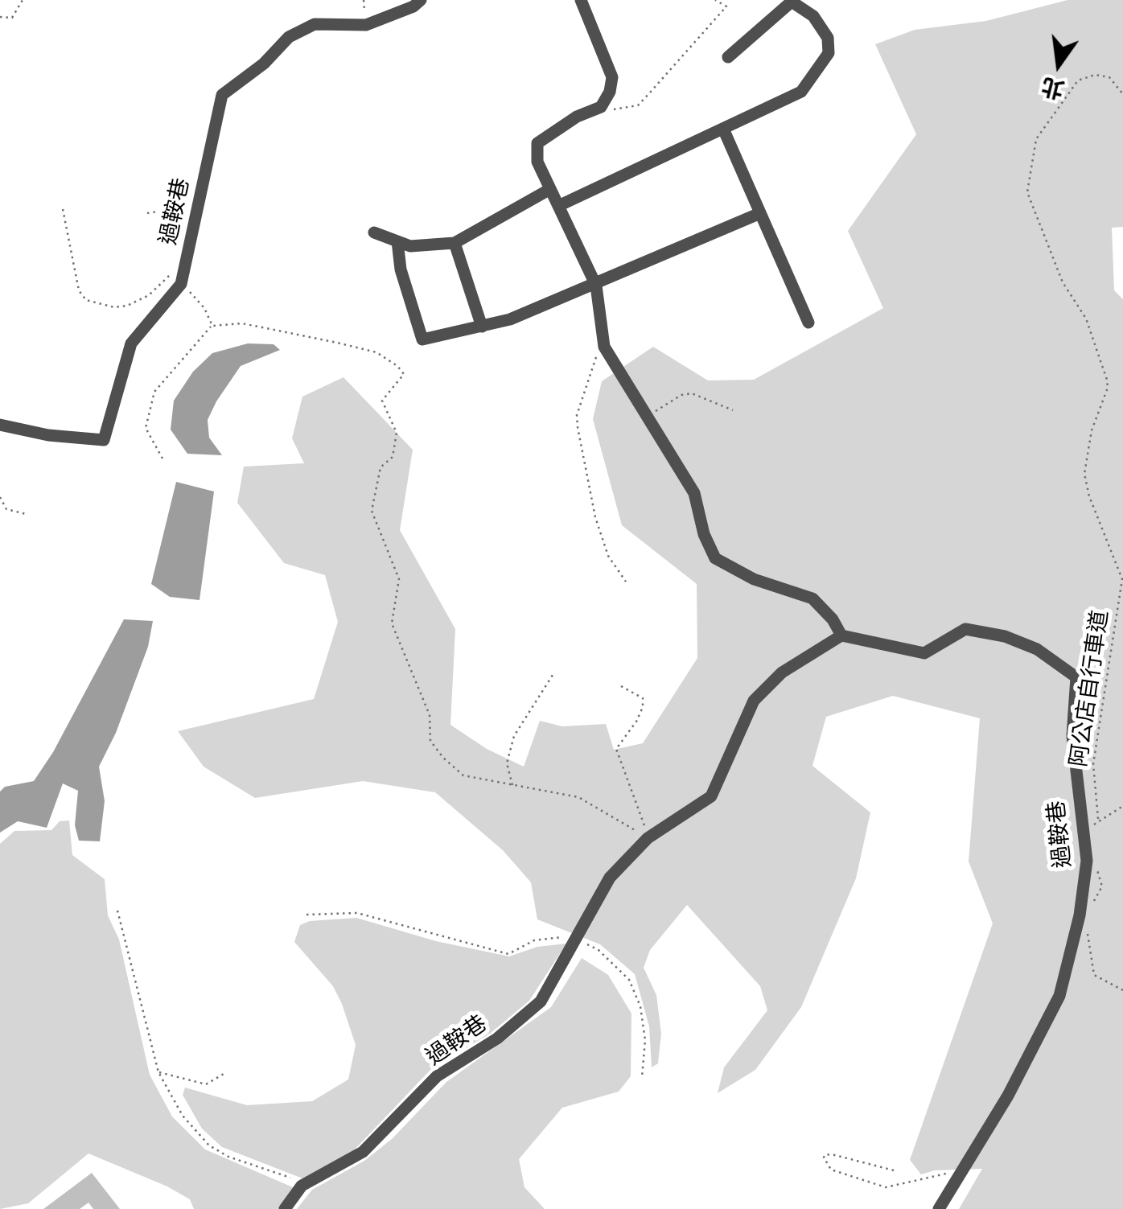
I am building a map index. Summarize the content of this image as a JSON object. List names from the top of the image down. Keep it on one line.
{"streets":{"lane":["過鞍巷"],"path":["阿公店自行車道"]},"north":"bottom"}
